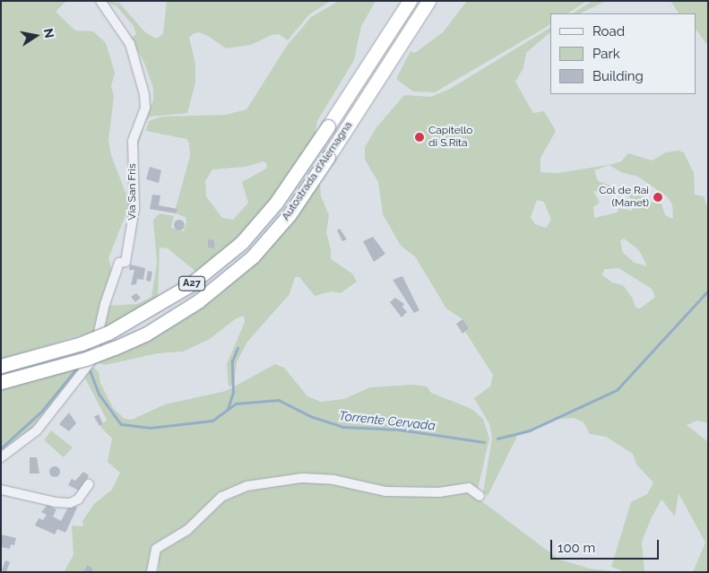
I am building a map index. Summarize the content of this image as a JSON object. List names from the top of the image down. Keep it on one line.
{"streets":{"highway":["Autostrada d'Alemagna","A27"],"street":["Via San Fris"]},"water":["Torrente Cervada"],"places":["Capitello di S.Rita","Col de Rai (Manet)"],"legend":["Road","Park","Building"],"scale_bar":"100 m","north":"right"}
